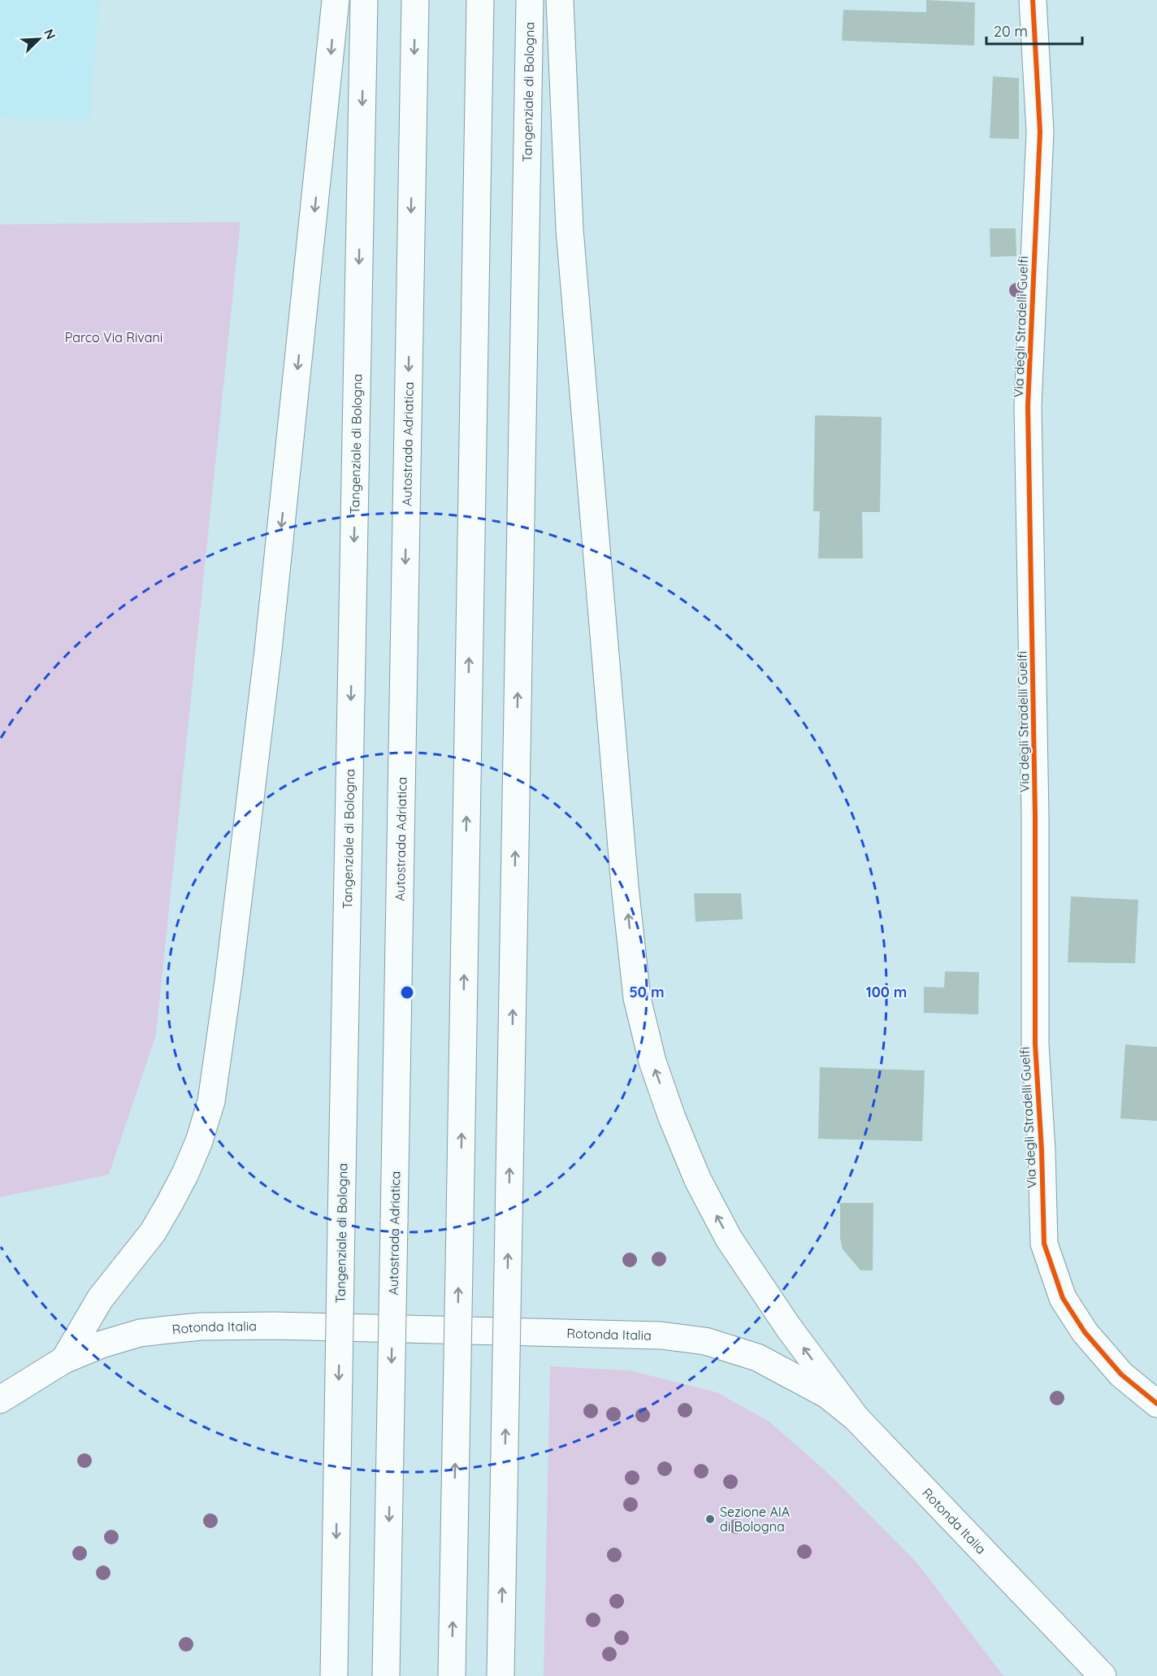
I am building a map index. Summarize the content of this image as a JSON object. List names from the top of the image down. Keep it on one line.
{"streets":{"main road":["Tangenziale di Bologna","Via degli Stradelli Guelfi","Autostrada Adriatica","Rotonda Italia"]},"parks":["Parco Via Rivani"],"places":["Sezione AIA di Bologna"],"scale_bar":"20 m","north":"top right","rings":["50 m","100 m"]}
